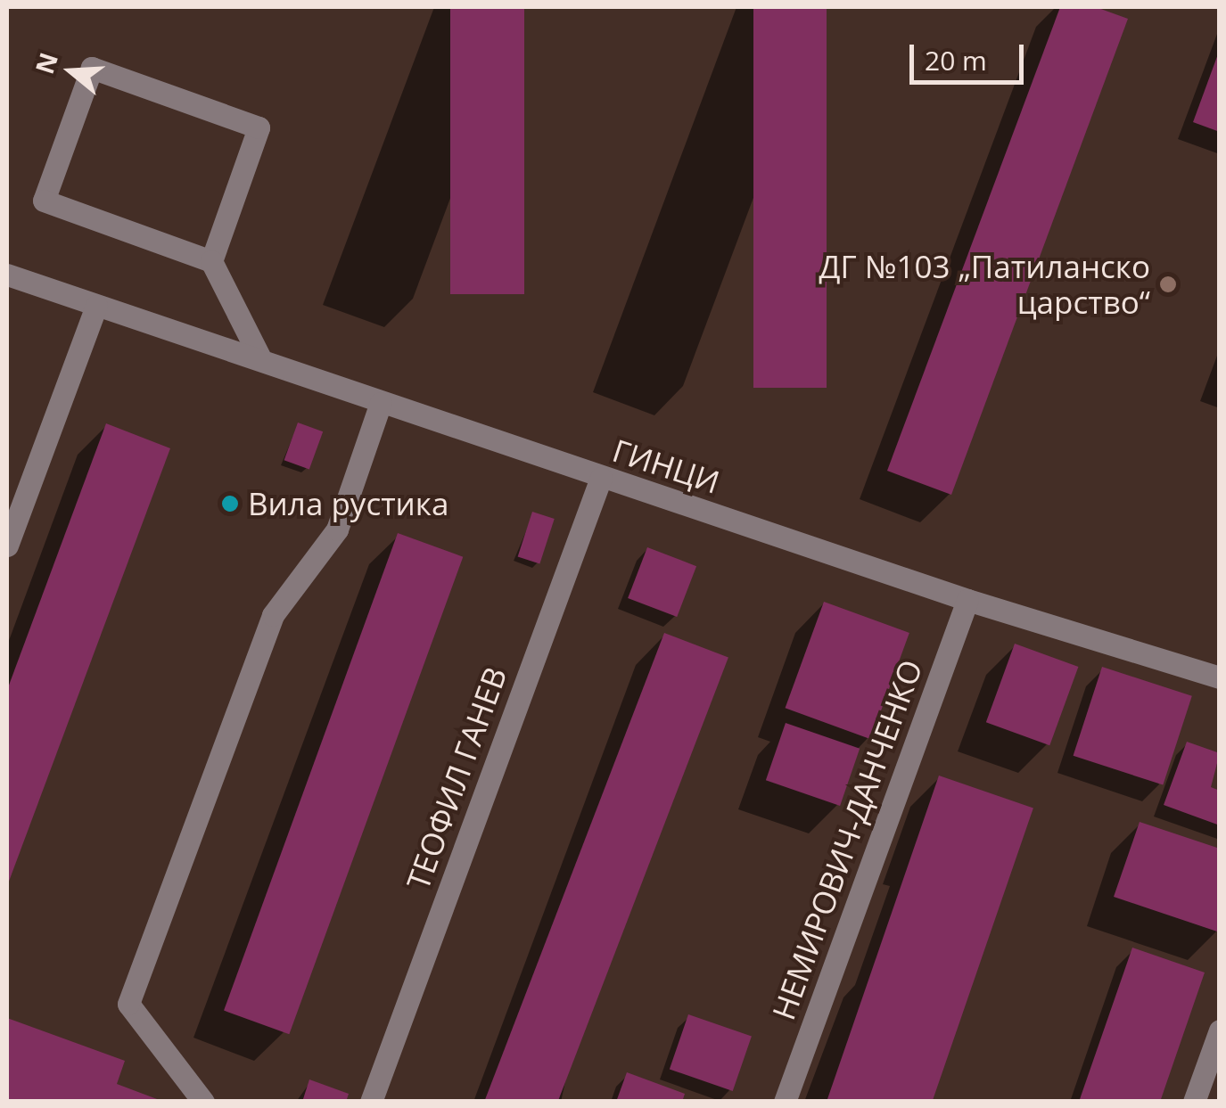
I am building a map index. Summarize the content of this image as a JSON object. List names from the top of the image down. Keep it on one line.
{"streets":{"street":["ГИНЦИ","ТЕОФИЛ ГАНЕВ","НЕМИРОВИЧ-ДАНЧЕНКО"]},"crossings":[["ГИНЦИ","ТЕОФИЛ ГАНЕВ"],["ГИНЦИ","НЕМИРОВИЧ-ДАНЧЕНКО"]],"places":["ДГ №103 „Патиланско царство“","Вила рустика"],"scale_bar":"20 m","north":"left"}
